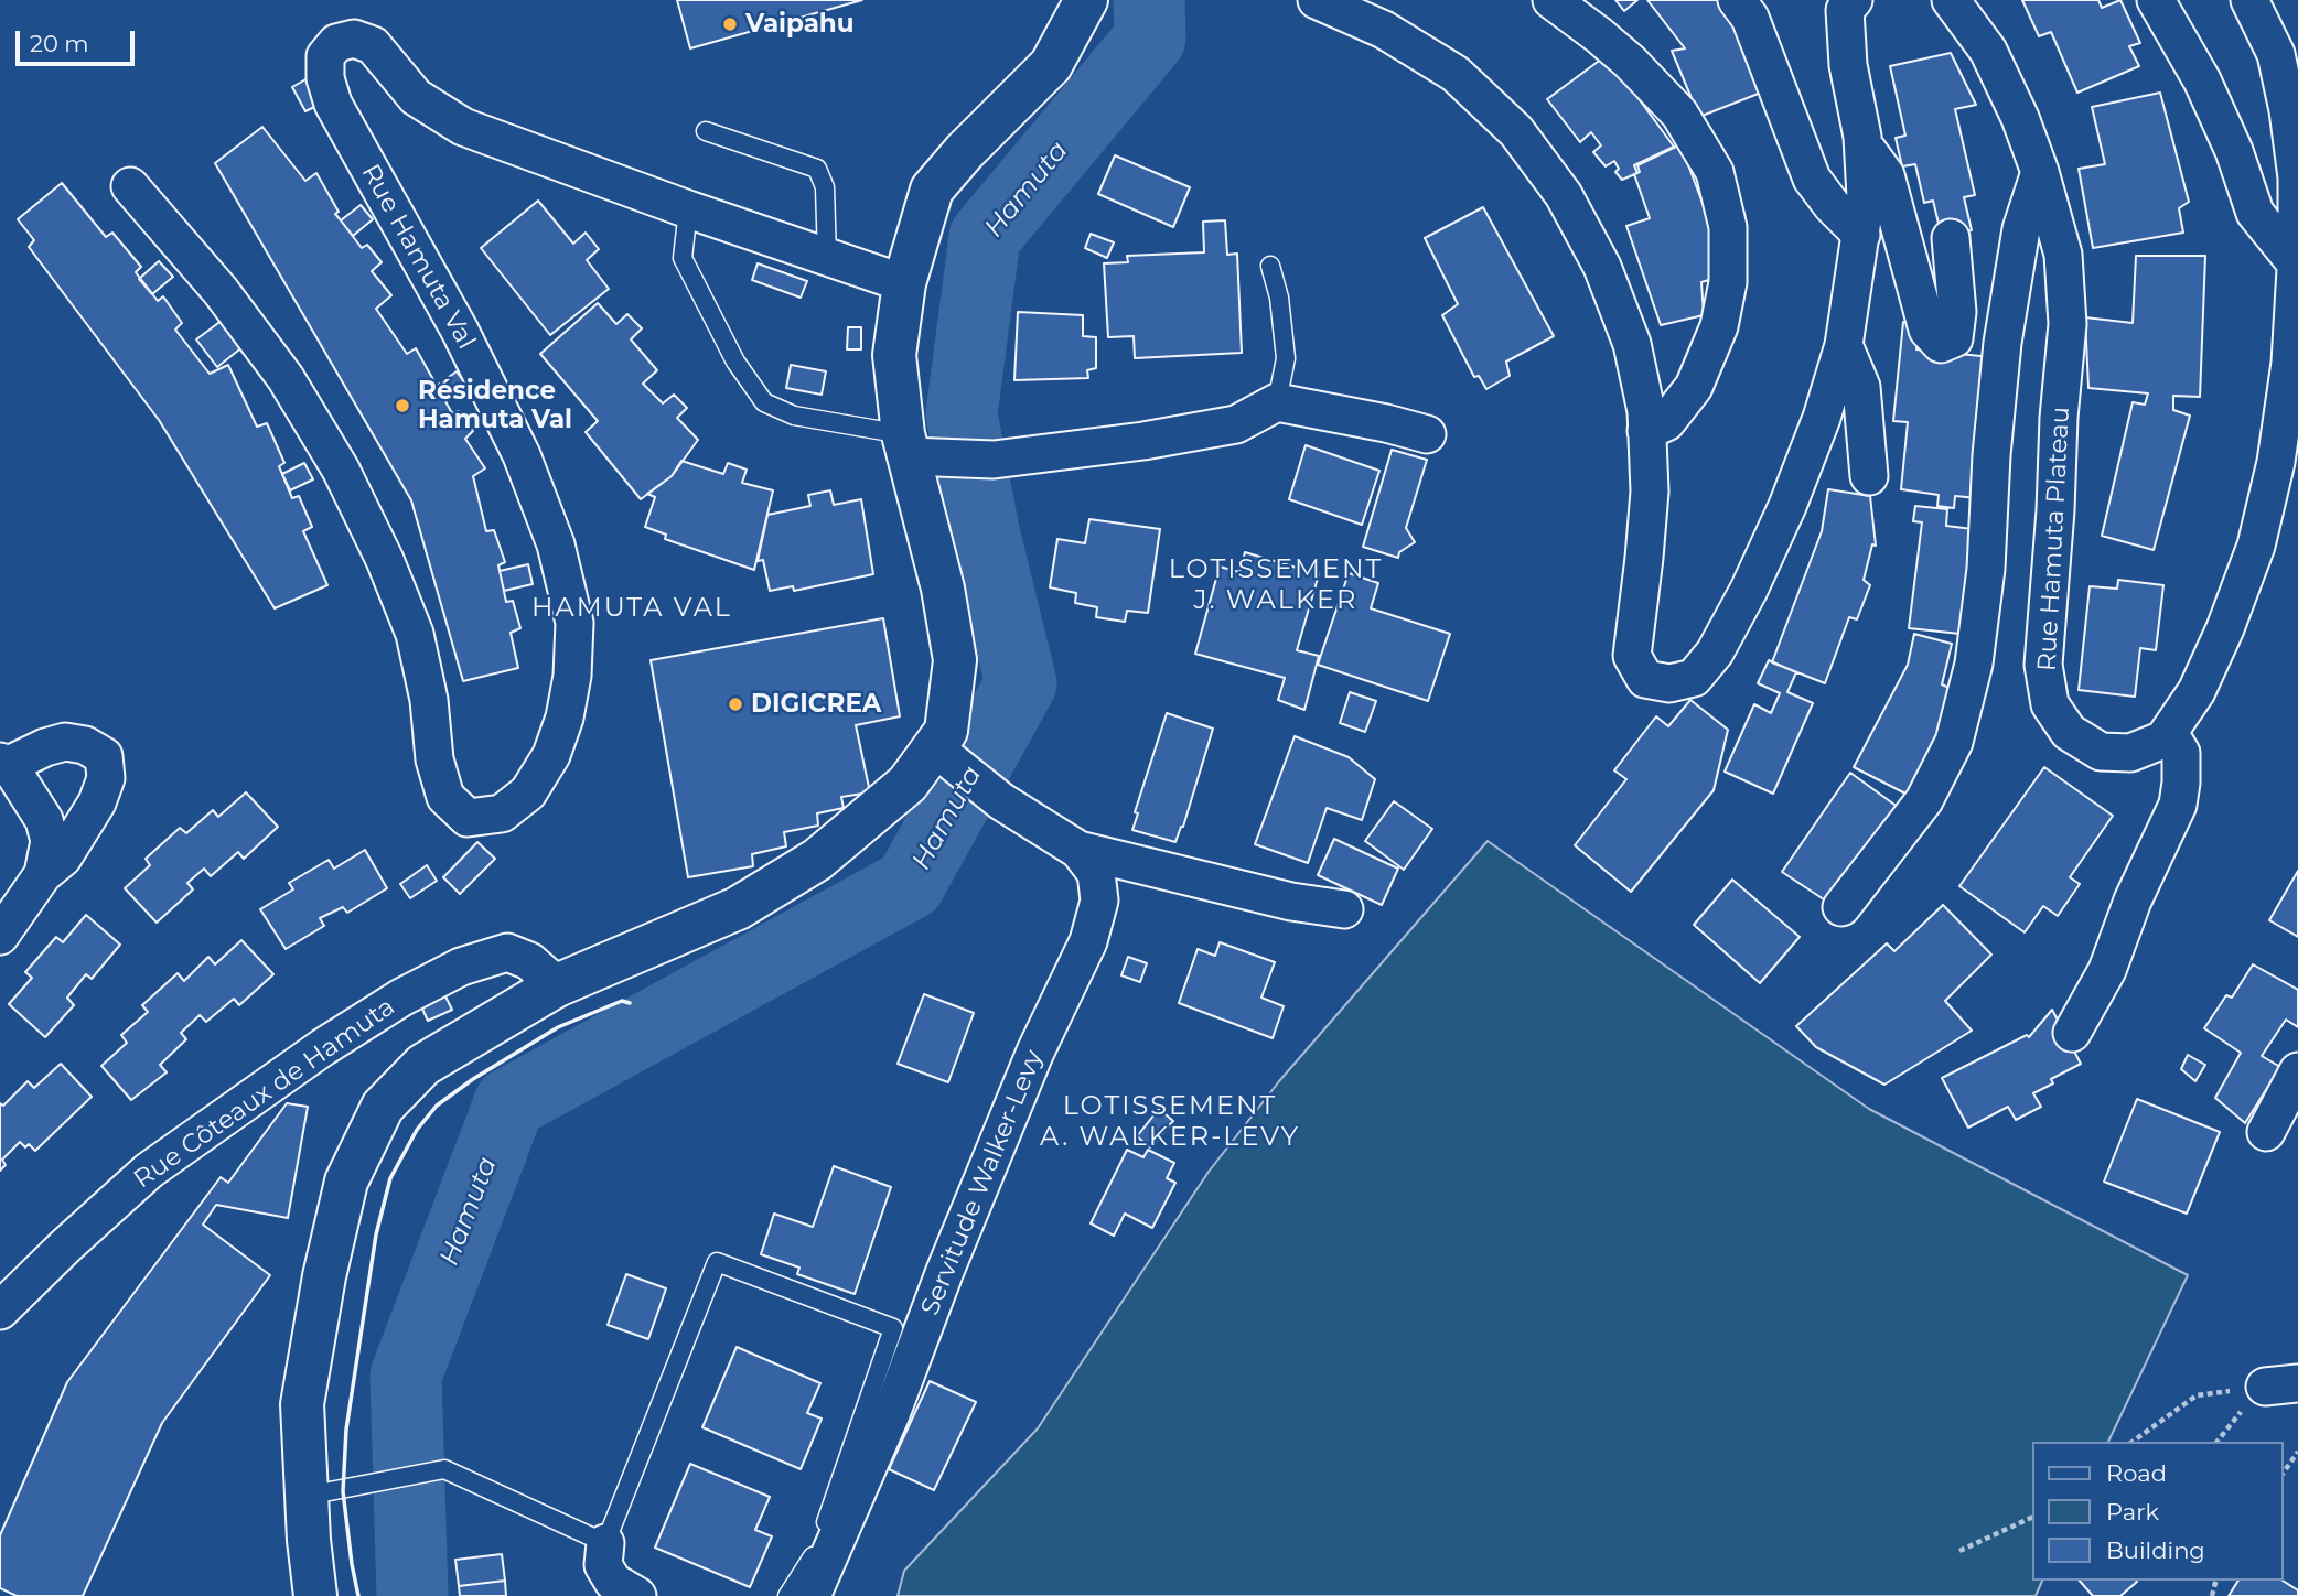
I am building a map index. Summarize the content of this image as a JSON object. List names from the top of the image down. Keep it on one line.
{"streets":{"street":["Rue Hamuta Val","Rue Hamuta Plateau","Rue Côteaux de Hamuta","Servitude Walker-Levy"]},"districts":["LOTISSEMENT J. WALKER","HAMUTA VAL","LOTISSEMENT A. WALKER-LEVY"],"water":["Hamuta"],"places":["Vaipahu","Résidence Hamuta Val","DIGICREA"],"legend":["Road","Park","Building"],"scale_bar":"20 m"}
